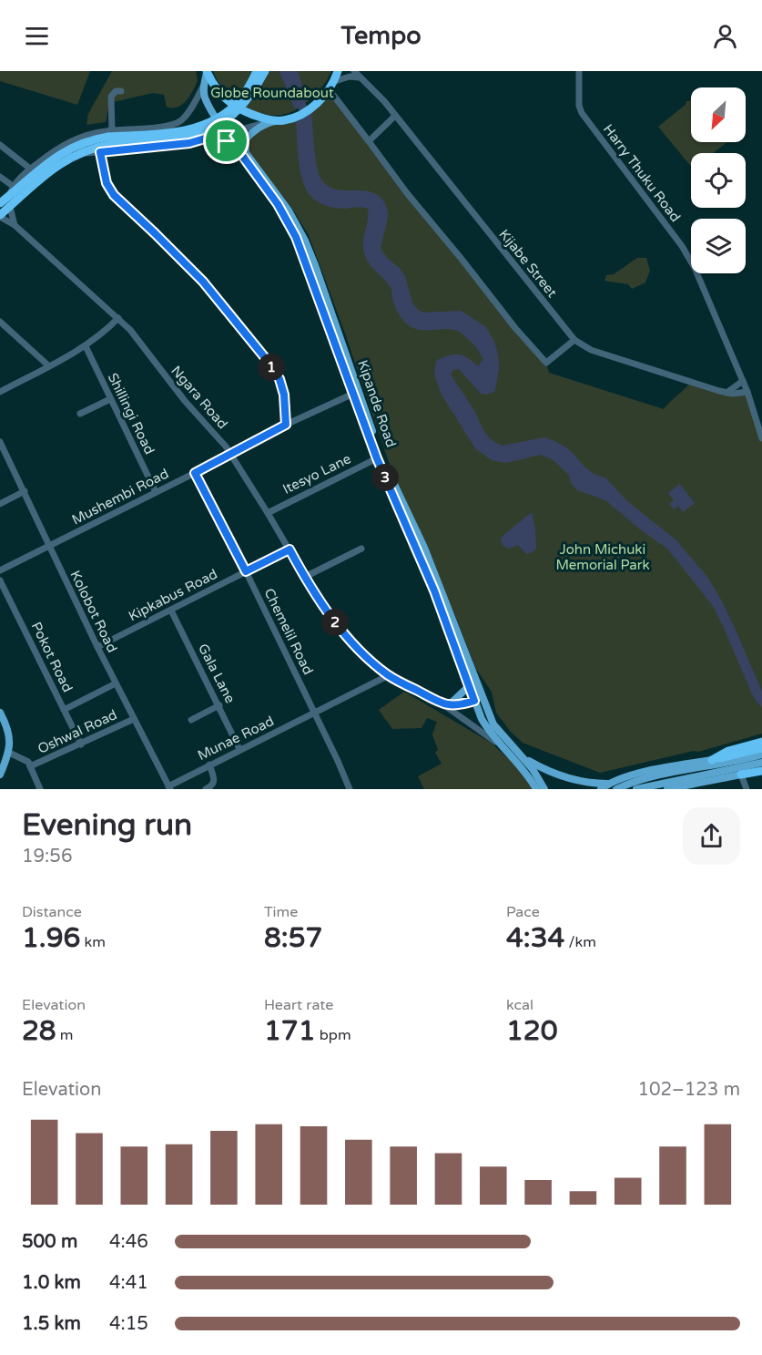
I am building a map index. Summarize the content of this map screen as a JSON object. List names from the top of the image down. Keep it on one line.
{"streets":{"main road":["Kipande Road"],"street":["Harry Thuku Road","Kijabe Street","Ngara Road","Shillingi Road","Itesyo Lane","Mushembi Road","Kipkabus Road","Kolobot Road","Chemelil Road","Pokot Road","Gala Lane","Oshwal Road","Munae Road"]},"crossings":[["Harry Thuku Road","Kijabe Street"],["Ngara Road","Kipande Road"],["Ngara Road","Itesyo Lane"],["Ngara Road","Mushembi Road"],["Ngara Road","Kipkabus Road"],["Ngara Road","Munae Road"],["Kipande Road","Itesyo Lane"],["Kipande Road","Mushembi Road"],["Shillingi Road","Mushembi Road"],["Mushembi Road","Kolobot Road"],["Mushembi Road","Chemelil Road"],["Kipkabus Road","Kolobot Road"],["Kipkabus Road","Chemelil Road"],["Kipkabus Road","Gala Lane"],["Kolobot Road","Oshwal Road"],["Kolobot Road","Munae Road"],["Chemelil Road","Munae Road"],["Pokot Road","Oshwal Road"],["Gala Lane","Munae Road"]],"parks":["Globe Roundabout","John Michuki Memorial Park"],"north":"bottom left","page":{"header":"Tempo","pins":["1","3","2"],"heading":["Evening run","19:56"],"stats":[["Distance","1.96 km"],["Time","8:57"],["Pace","4:34 /km"],["Elevation","28 m"],["Heart rate","171 bpm"],["kcal","120"]],"chart":["Elevation","102–123 m"],"list":[{"name":"500 m","note":"4:46"},{"name":"1.0 km","note":"4:41"},{"name":"1.5 km","note":"4:15"}]}}
